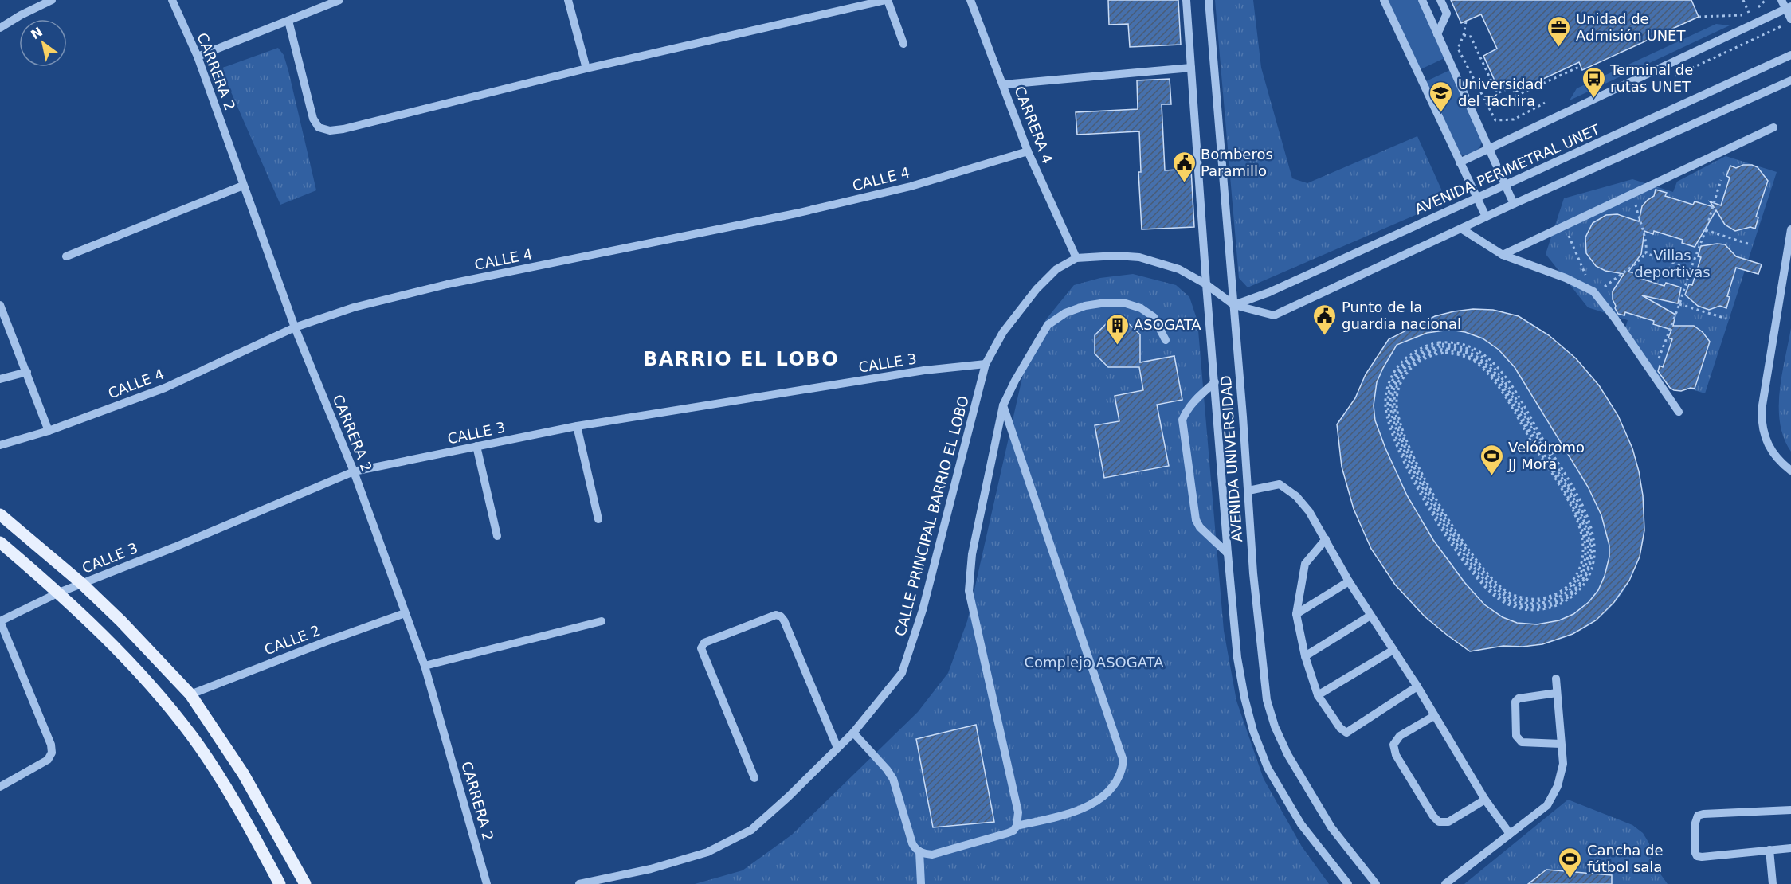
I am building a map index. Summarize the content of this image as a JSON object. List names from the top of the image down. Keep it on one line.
{"streets":{"street":["CARRERA 2","CARRERA 4","AVENIDA PERIMETRAL UNET","CALLE 4","CALLE 3","AVENIDA UNIVERSIDAD","CALLE PRINCIPAL BARRIO EL LOBO","CALLE 2"]},"crossings":[["CARRERA 2","CALLE 4"],["CARRERA 2","CALLE 3"],["CARRERA 2","CALLE 2"],["CARRERA 4","CALLE 4"],["CARRERA 4","CALLE PRINCIPAL BARRIO EL LOBO"],["AVENIDA PERIMETRAL UNET","AVENIDA UNIVERSIDAD"],["AVENIDA PERIMETRAL UNET","CALLE PRINCIPAL BARRIO EL LOBO"],["CALLE 3","CALLE PRINCIPAL BARRIO EL LOBO"],["AVENIDA UNIVERSIDAD","CALLE PRINCIPAL BARRIO EL LOBO"]],"districts":["BARRIO EL LOBO"],"parks":["Villas deportivas","Complejo ASOGATA"],"places":{"office":["Unidad de Admisión UNET"],"bus stop":["Terminal de rutas UNET"],"school or university":["Universidad del Táchira"],"public building":["Bomberos Paramillo","Punto de la guardia nacional"],"building":["ASOGATA"],"sports":["Velódromo JJ Mora","Cancha de fútbol sala"]},"north":"top left"}
